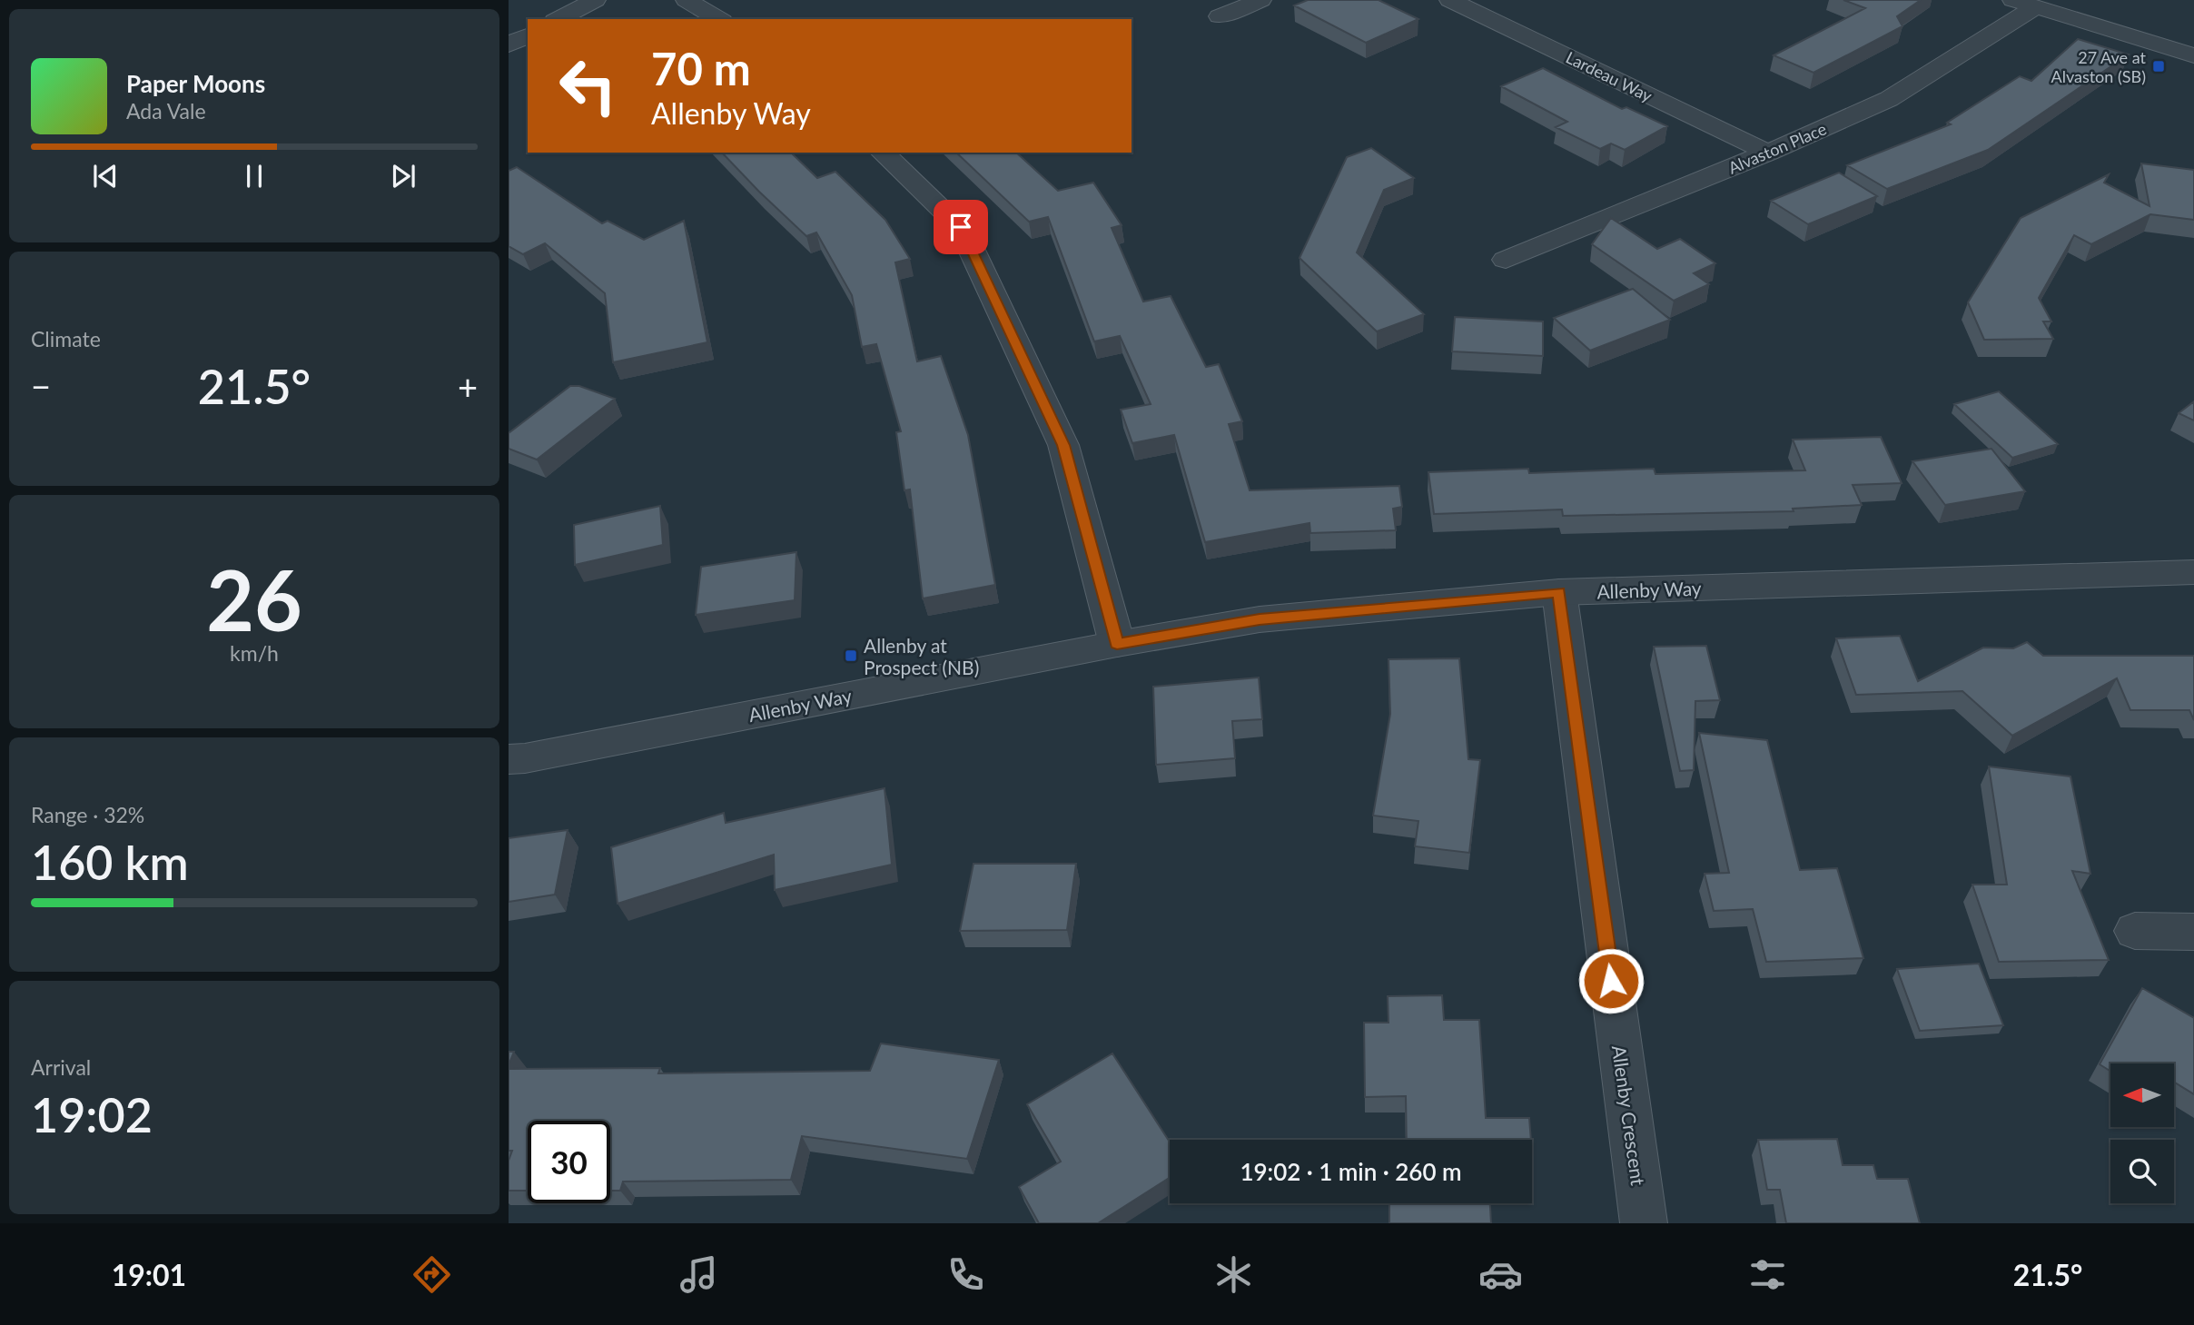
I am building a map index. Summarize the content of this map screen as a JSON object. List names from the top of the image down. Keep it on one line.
{"streets":{"street":["Lardeau Way","Alvaston Place","Allenby Way","Allenby Crescent"]},"crossings":[["Lardeau Way","Alvaston Place"],["Allenby Way","Allenby Crescent"]],"places":{"transit":["27 Ave at Alvaston (SB)","Allenby at Prospect (NB)"]},"north":"left","page":{"turn":["70 m","Allenby Way"],"song":["Paper Moons","Ada Vale"],"tile":["Climate",["26","km/h"],["Range · 32%","160 km"],["Arrival","19:02"]],"heat":["−","21.5°","+"],"limit":"30","trip":"19:02 · 1 min · 260 m","tabs":["19:01","21.5°"]}}
